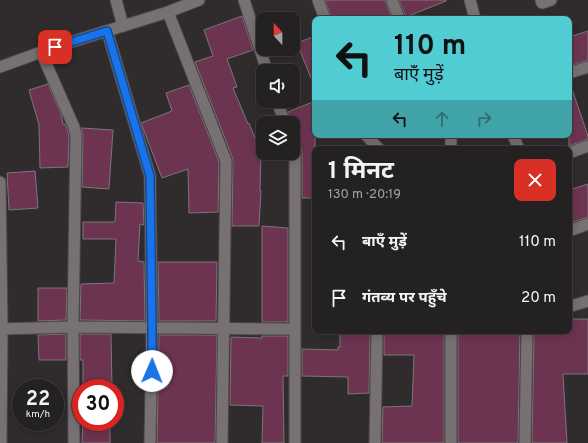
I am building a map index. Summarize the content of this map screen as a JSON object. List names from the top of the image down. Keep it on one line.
{"north":"top","page":{"turn":["110 m","बाएँ मुड़ें"],"heading":["1 मिनट","130 m · 20:19"],"list":[{"name":"बाएँ मुड़ें","value":"110 m"},{"name":"गंतव्य पर पहुँचे","value":"20 m"}],"speed":"22 km/h","limit":"30"}}
